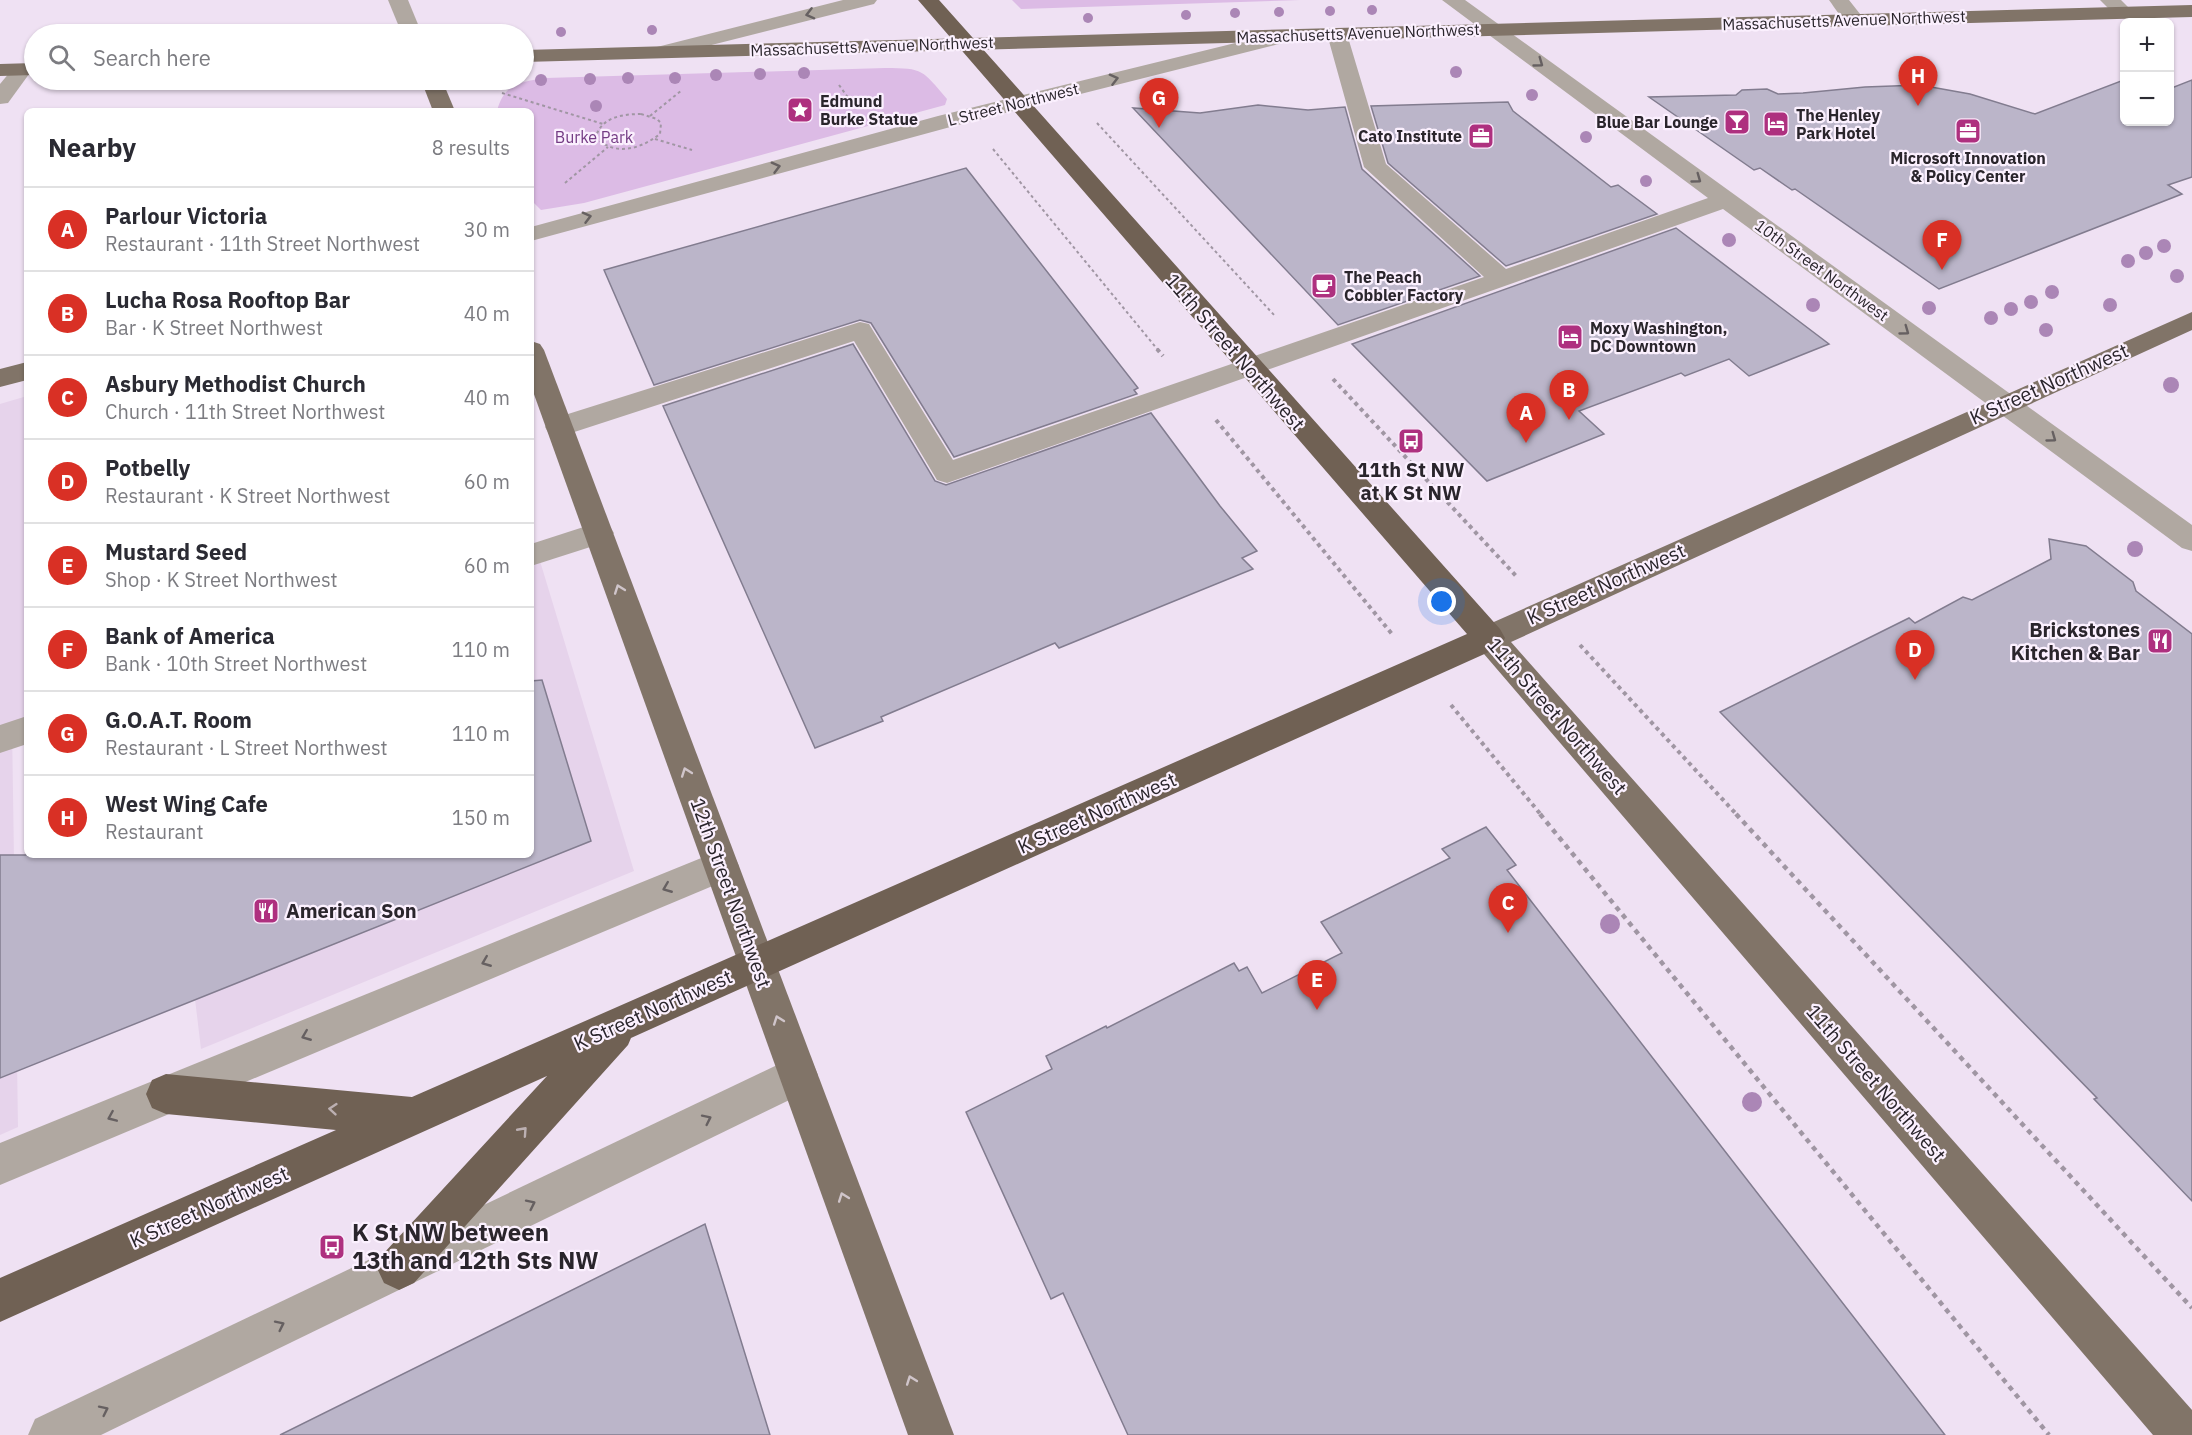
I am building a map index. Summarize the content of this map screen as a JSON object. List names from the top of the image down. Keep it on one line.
{"streets":{"highway":["11th Street Northwest","K Street Northwest"],"main road":["Massachusetts Avenue Northwest","12th Street Northwest"],"street":["L Street Northwest","10th Street Northwest"]},"crossings":[["Massachusetts Avenue Northwest","L Street Northwest"],["Massachusetts Avenue Northwest","10th Street Northwest"],["Massachusetts Avenue Northwest","11th Street Northwest"],["L Street Northwest","11th Street Northwest"],["10th Street Northwest","K Street Northwest"],["11th Street Northwest","K Street Northwest"],["K Street Northwest","12th Street Northwest"]],"one_way":["L Street Northwest","10th Street Northwest","12th Street Northwest"],"parks":["Burke Park"],"places":{"place":["Edmund Burke Statue"],"bar":["Blue Bar Lounge"],"hotel":["The Henley Park Hotel","Moxy Washington, DC Downtown"],"office":["Microsoft Innovation & Policy Center","Cato Institute"],"cafe":["The Peach Cobbler Factory"],"bus stop":["11th St NW at K St NW","K St NW between 13th and 12th Sts NW"],"restaurant":["Brickstones Kitchen & Bar","American Son"]},"page":{"map_buttons":["+","−"],"search":"Search here","pins":["H","G","F","B","A","D","C","E"],"heading":["Nearby","8 results"],"list":[{"mark":"A","name":"Parlour Victoria","note":"Restaurant · 11th Street Northwest","value":"30 m"},{"mark":"B","name":"Lucha Rosa Rooftop Bar","note":"Bar · K Street Northwest","value":"40 m"},{"mark":"C","name":"Asbury Methodist Church","note":"Church · 11th Street Northwest","value":"40 m"},{"mark":"D","name":"Potbelly","note":"Restaurant · K Street Northwest","value":"60 m"},{"mark":"E","name":"Mustard Seed","note":"Shop · K Street Northwest","value":"60 m"},{"mark":"F","name":"Bank of America","note":"Bank · 10th Street Northwest","value":"110 m"},{"mark":"G","name":"G.O.A.T. Room","note":"Restaurant · L Street Northwest","value":"110 m"},{"mark":"H","name":"West Wing Cafe","note":"Restaurant","value":"150 m"}]}}
